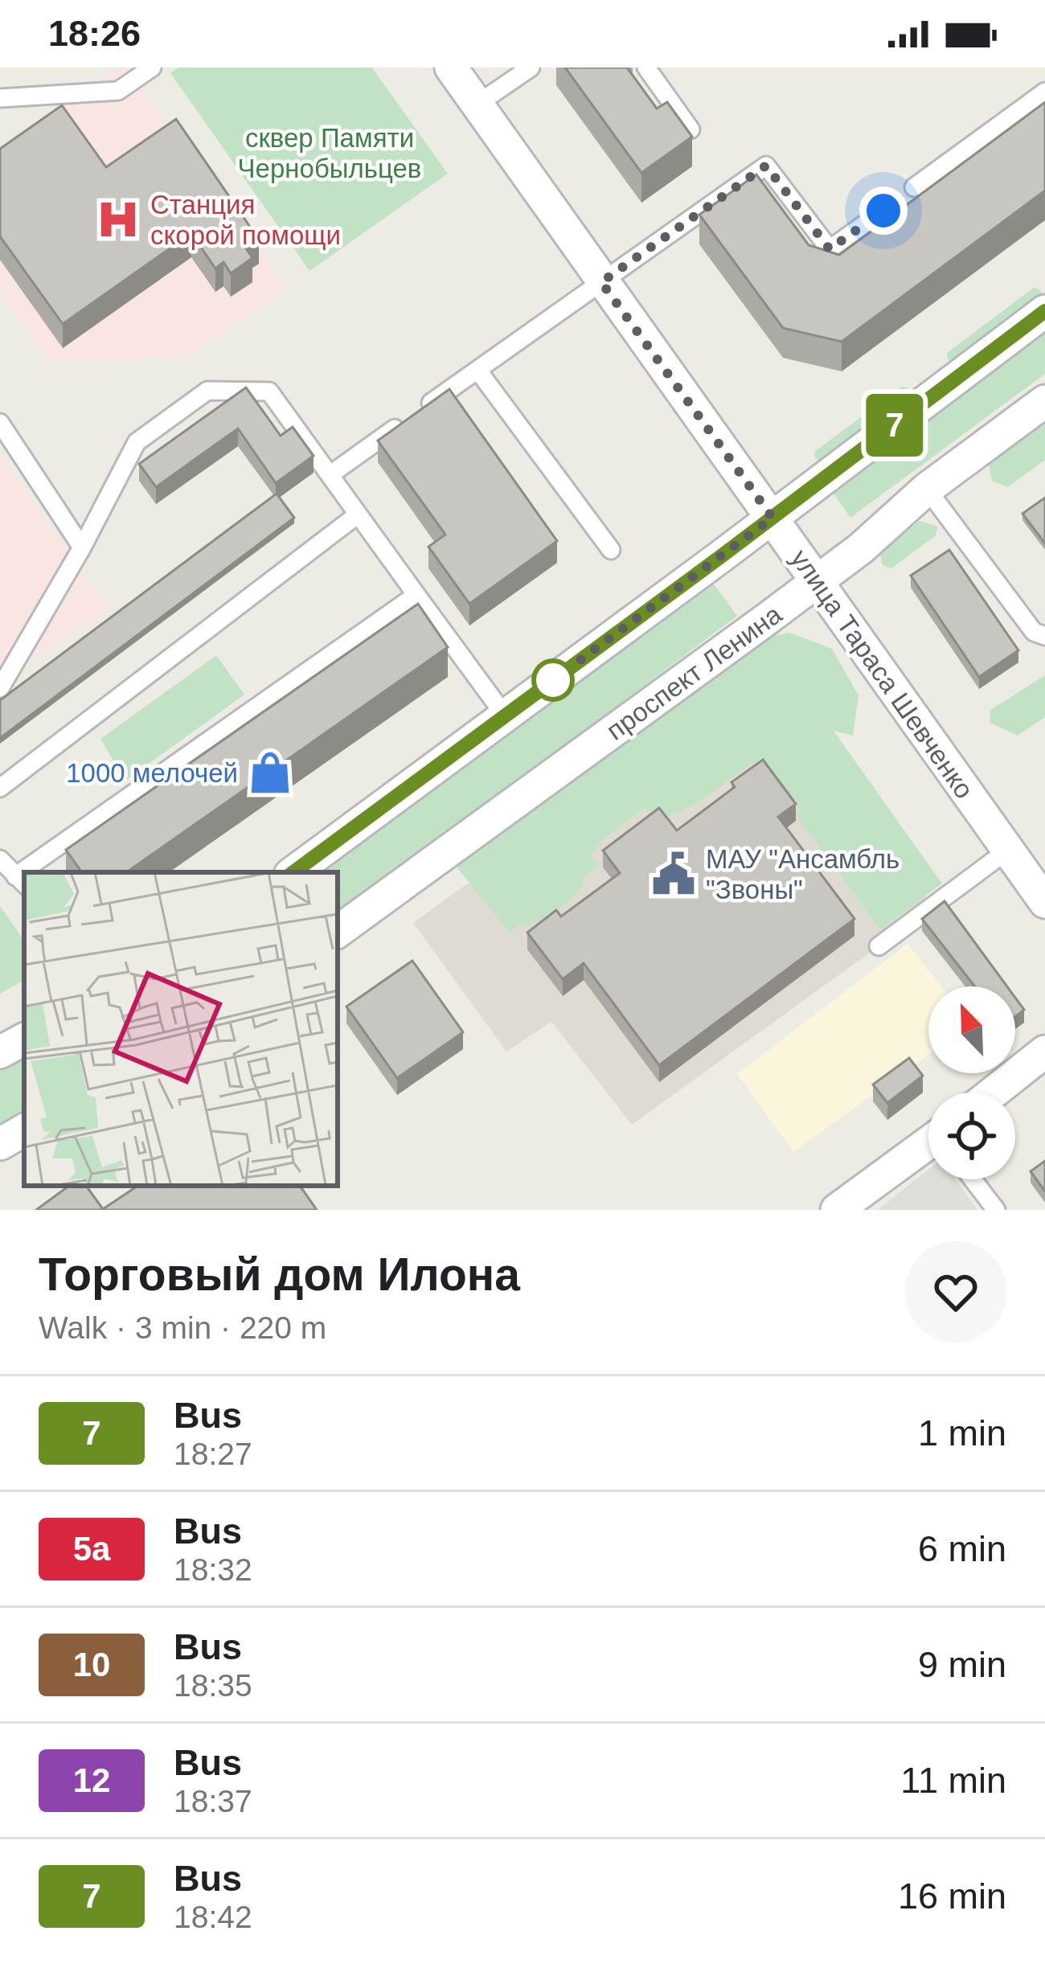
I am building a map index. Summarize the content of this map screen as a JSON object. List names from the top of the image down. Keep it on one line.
{"streets":{"street":["проспект Ленина","улица Тараса Шевченко"]},"crossings":[["проспект Ленина","улица Тараса Шевченко"]],"parks":["сквер Памяти Чернобыльцев"],"places":{"hospital":["Станция скорой помощи"],"shop":["1000 мелочей"],"public building":["МАУ \"Ансамбль \"Звоны\""]},"lines":["bus line 7"],"north":"top left","page":{"status":"18:26","on_map":"7","heading":["Торговый дом Илона","Walk · 3 min · 220 m"],"list":[{"mark":"7","name":"Bus","note":"18:27","value":"1 min"},{"mark":"5а","name":"Bus","note":"18:32","value":"6 min"},{"mark":"10","name":"Bus","note":"18:35","value":"9 min"},{"mark":"12","name":"Bus","note":"18:37","value":"11 min"},{"mark":"7","name":"Bus","note":"18:42","value":"16 min"}]}}
